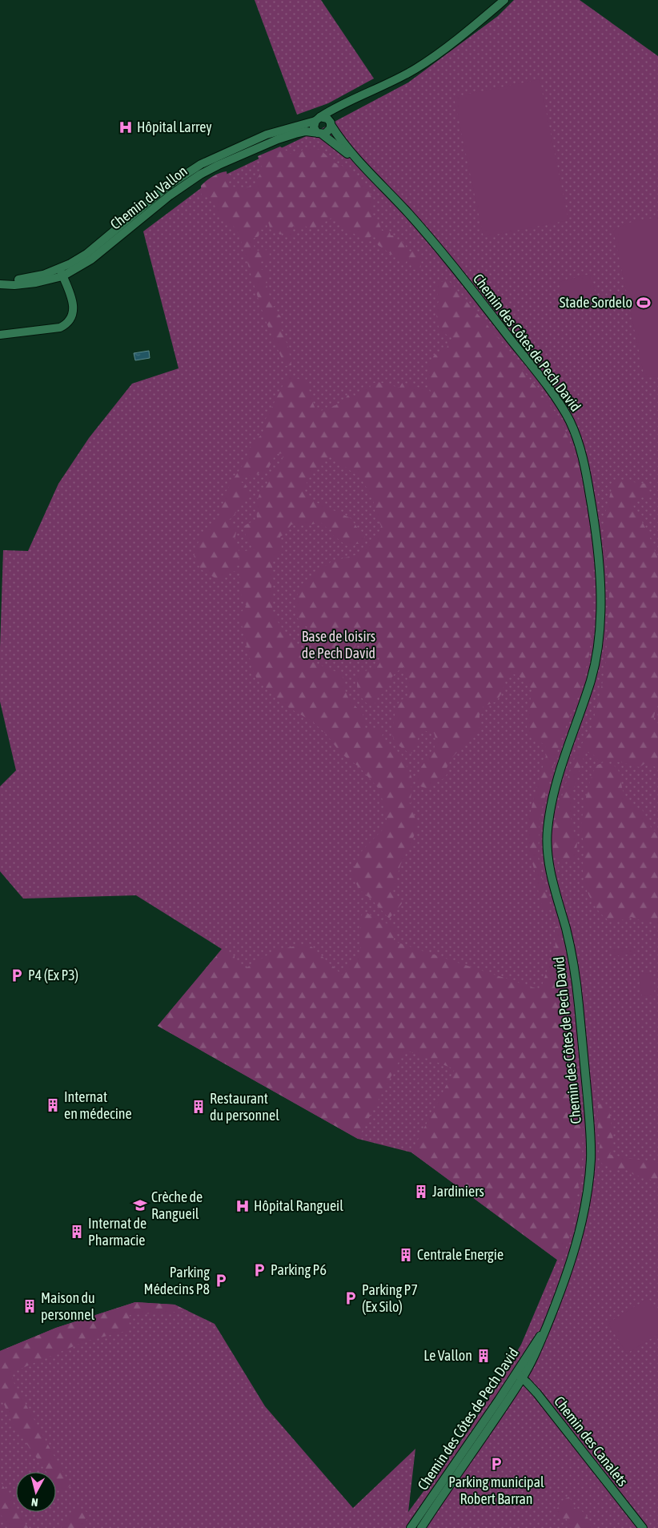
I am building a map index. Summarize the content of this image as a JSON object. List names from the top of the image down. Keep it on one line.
{"streets":{"street":["Chemin du Vallon","Chemin des Côtes de Pech David","Chemin des Canalets"]},"crossings":[["Chemin du Vallon","Chemin des Côtes de Pech David"],["Chemin des Côtes de Pech David","Chemin des Canalets"]],"parks":["Base de loisirs de Pech David"],"places":{"hospital":["Hôpital Larrey","Hôpital Rangueil"],"sports":["Stade Sordelo"],"parking":["P4 (Ex P3)","Parking P6","Parking Médecins P8","Parking P7 (Ex Silo)","Parking municipal Robert Barran"],"building":["Internat en médecine","Restaurant du personnel","Jardiniers","Internat de Pharmacie","Centrale Energie","Maison du personnel","Le Vallon"],"school or university":["Crèche de Rangueil"]},"north":"bottom"}
